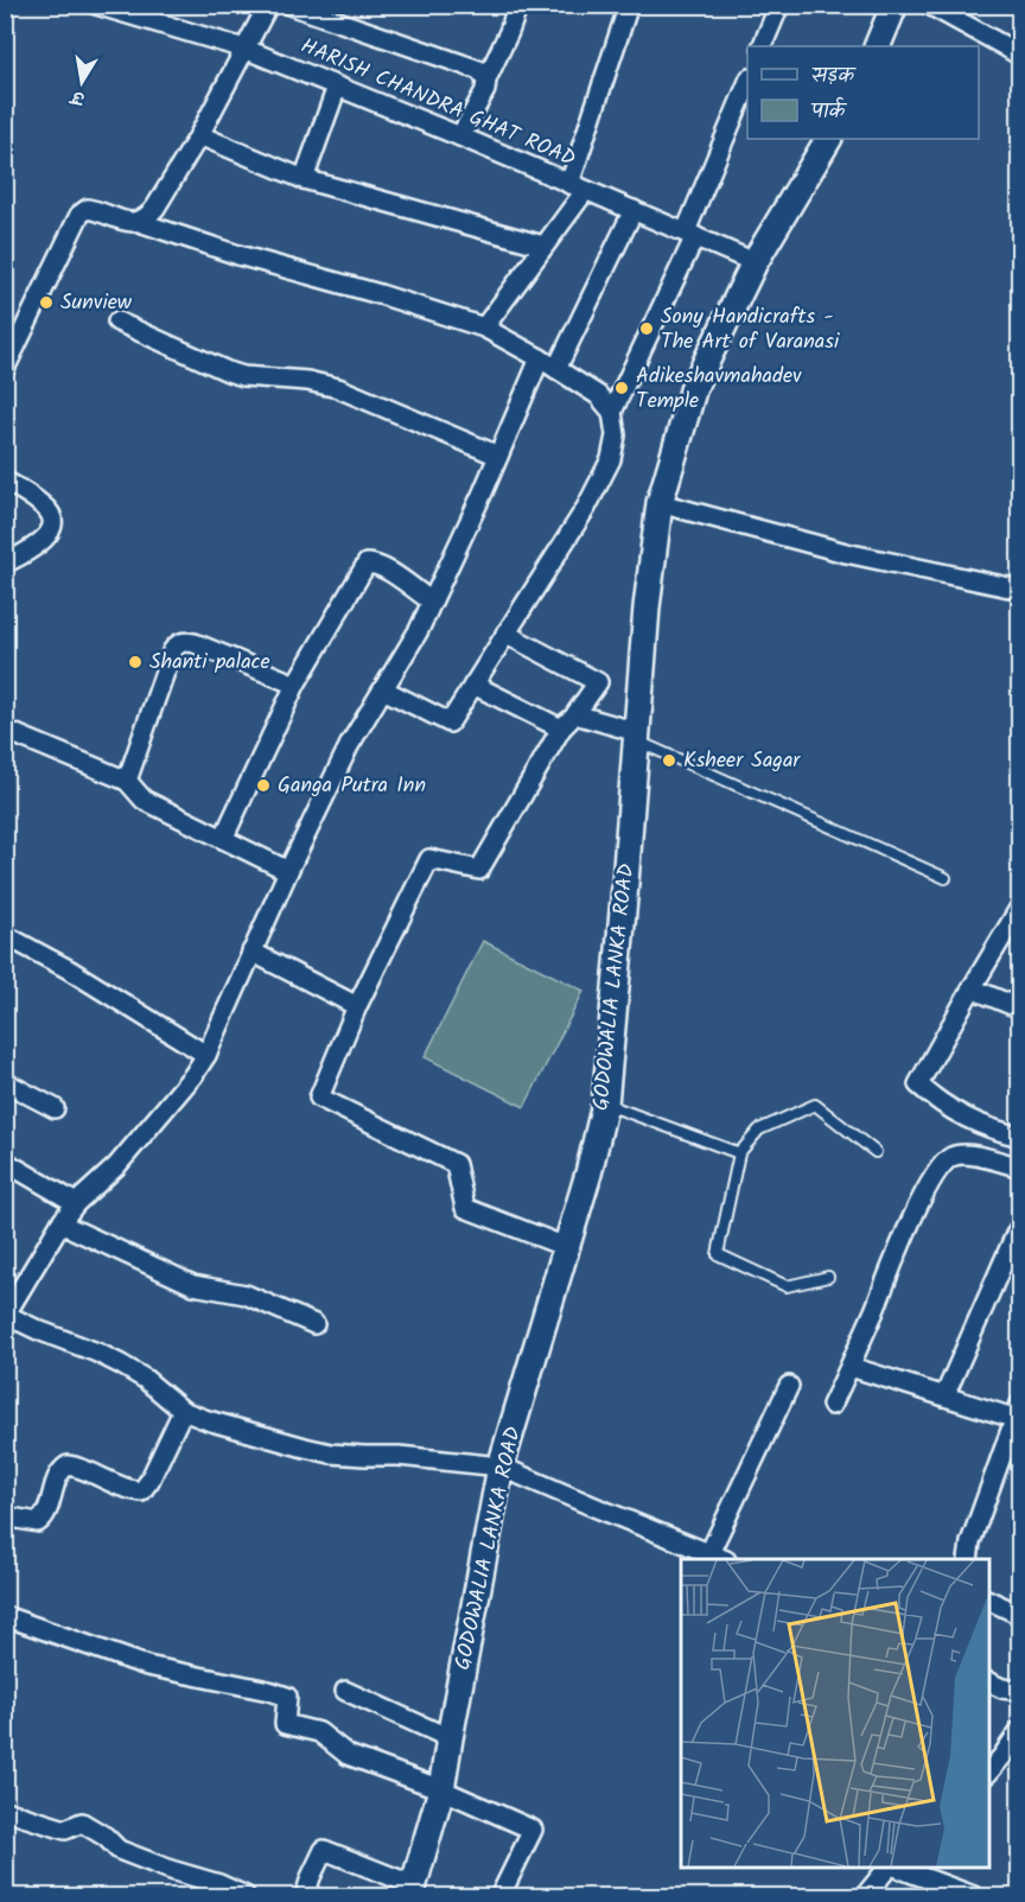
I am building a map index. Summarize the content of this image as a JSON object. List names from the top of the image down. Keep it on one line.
{"streets":{"street":["HARISH CHANDRA GHAT ROAD","GODOWALIA LANKA ROAD"]},"crossings":[["HARISH CHANDRA GHAT ROAD","GODOWALIA LANKA ROAD"]],"places":["Sunview","Sony Handicrafts - The Art of Varanasi","Adikeshavmahadev Temple","Shanti palace","Ksheer Sagar","Ganga Putra Inn"],"legend":["सड़क","पार्क"],"north":"bottom"}
